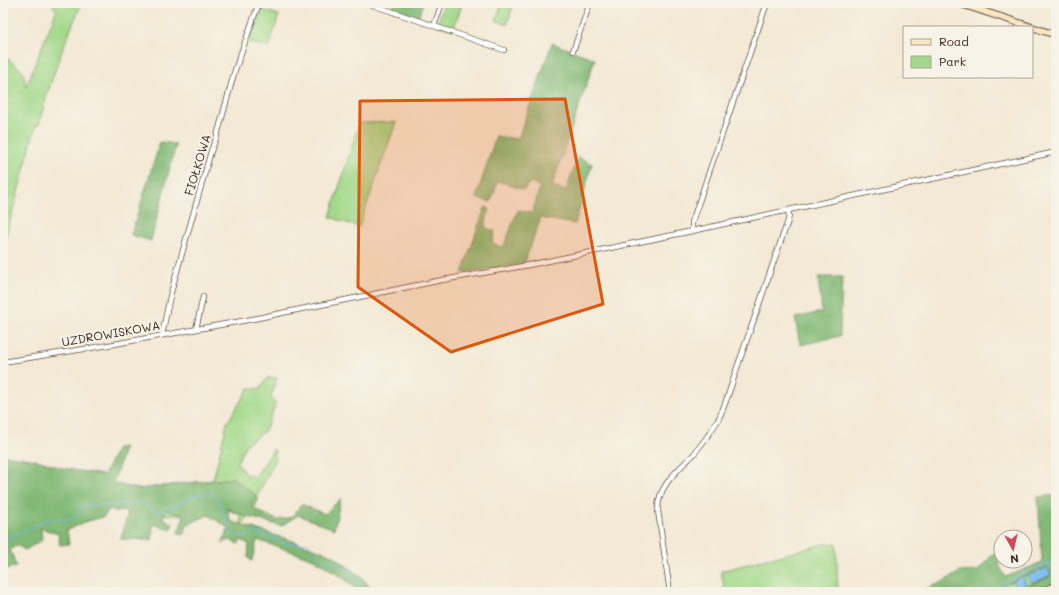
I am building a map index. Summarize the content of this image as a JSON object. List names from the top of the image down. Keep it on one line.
{"streets":{"street":["FIOŁKOWA","UZDROWISKOWA"]},"crossings":[["FIOŁKOWA","UZDROWISKOWA"]],"legend":["Road","Park"],"north":"bottom"}
